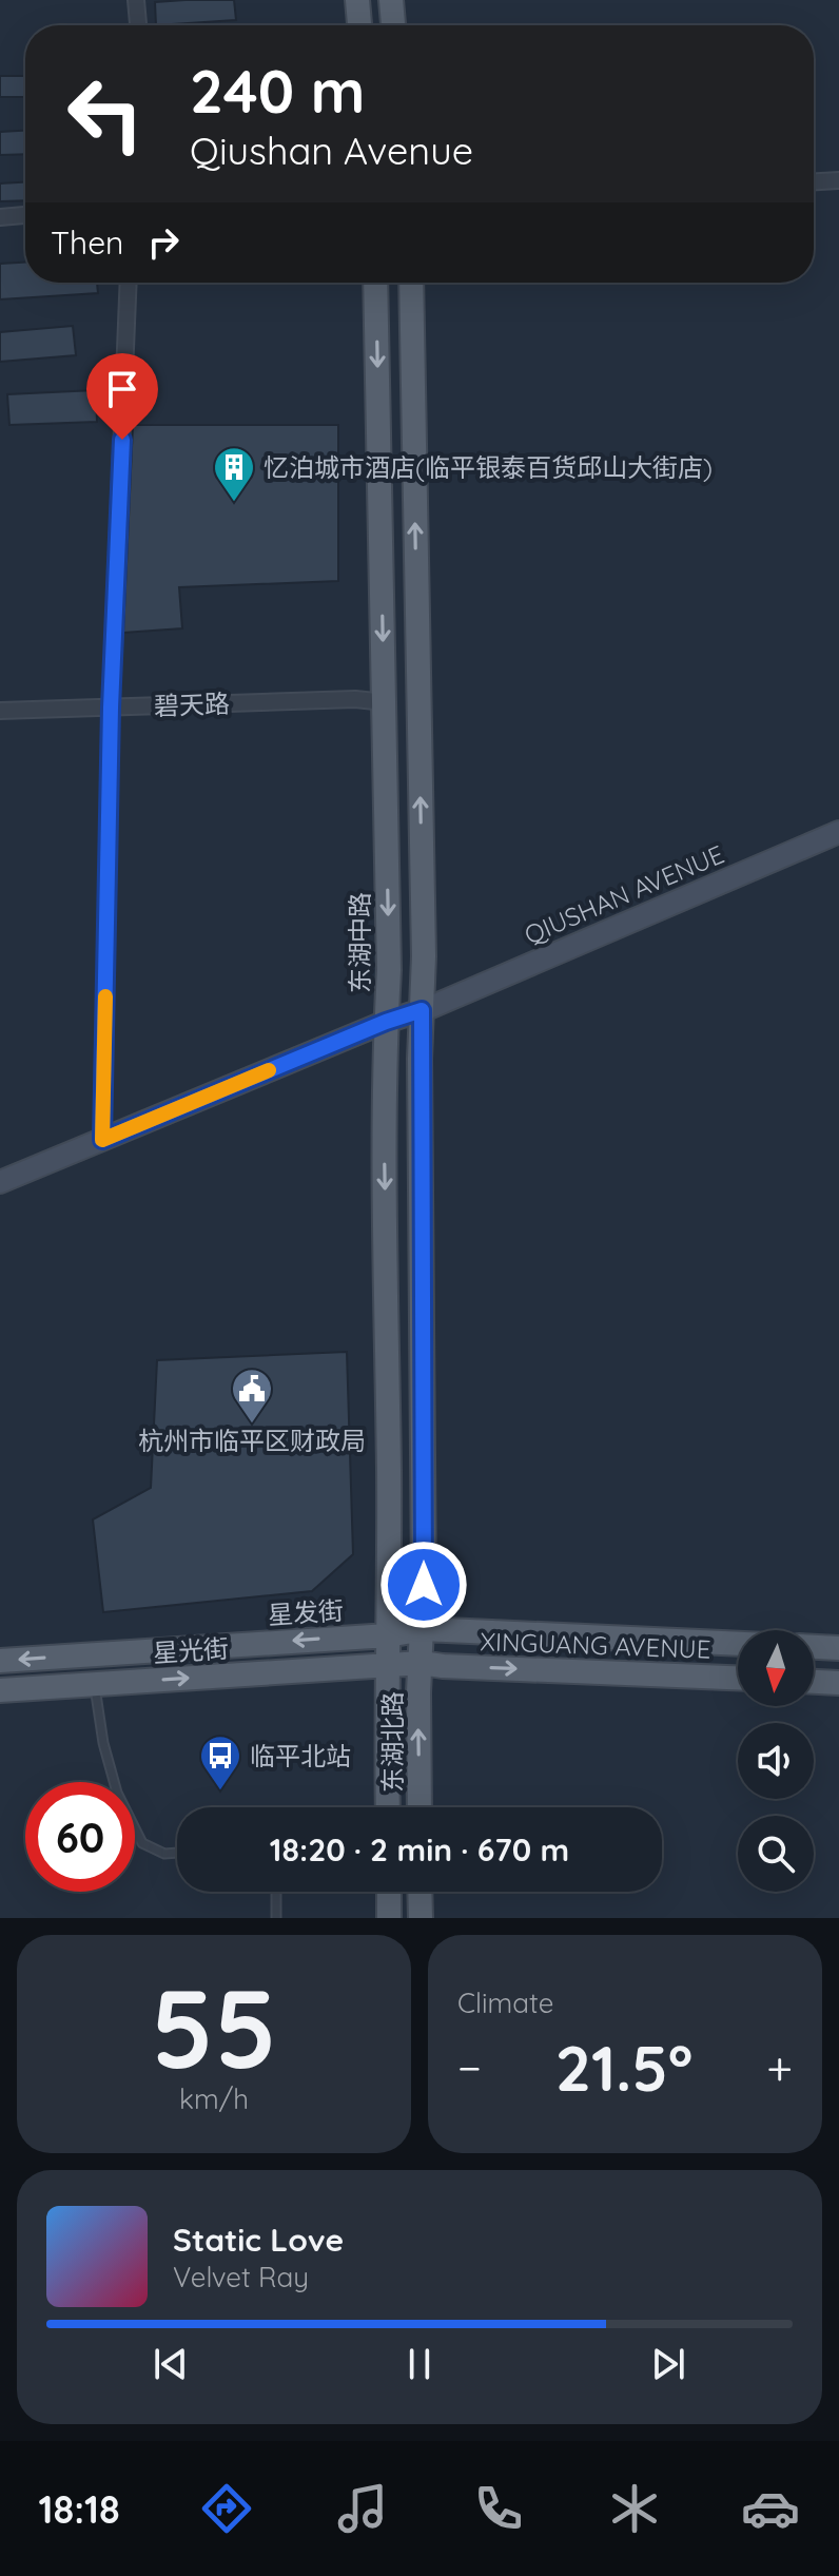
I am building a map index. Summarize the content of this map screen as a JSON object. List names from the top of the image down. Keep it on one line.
{"streets":{"main road":["QIUSHAN AVENUE","东湖中路","星发街","XINGUANG AVENUE","星光街","东湖北路"],"street":["碧天路"]},"crossings":[["碧天路","东湖中路"],["QIUSHAN AVENUE","东湖中路"],["东湖中路","星发街"],["东湖中路","XINGUANG AVENUE"],["东湖中路","星光街"],["东湖中路","东湖北路"],["XINGUANG AVENUE","星光街"],["XINGUANG AVENUE","东湖北路"],["星光街","东湖北路"]],"one_way":["星发街","XINGUANG AVENUE","星光街"],"places":{"building":["忆泊城市酒店(临平银泰百货邱山大街店)"],"public building":["杭州市临平区财政局"],"bus stop":["临平北站"]},"north":"bottom","page":{"turn":["240 m","Qiushan Avenue"],"then":"Then","limit":"60","trip":"18:20 · 2 min · 670 m","tile":[["55","km/h"],"Climate"],"heat":["−","21.5°","+"],"song":["Static Love","Velvet Ray"],"tabs":"18:18"}}
